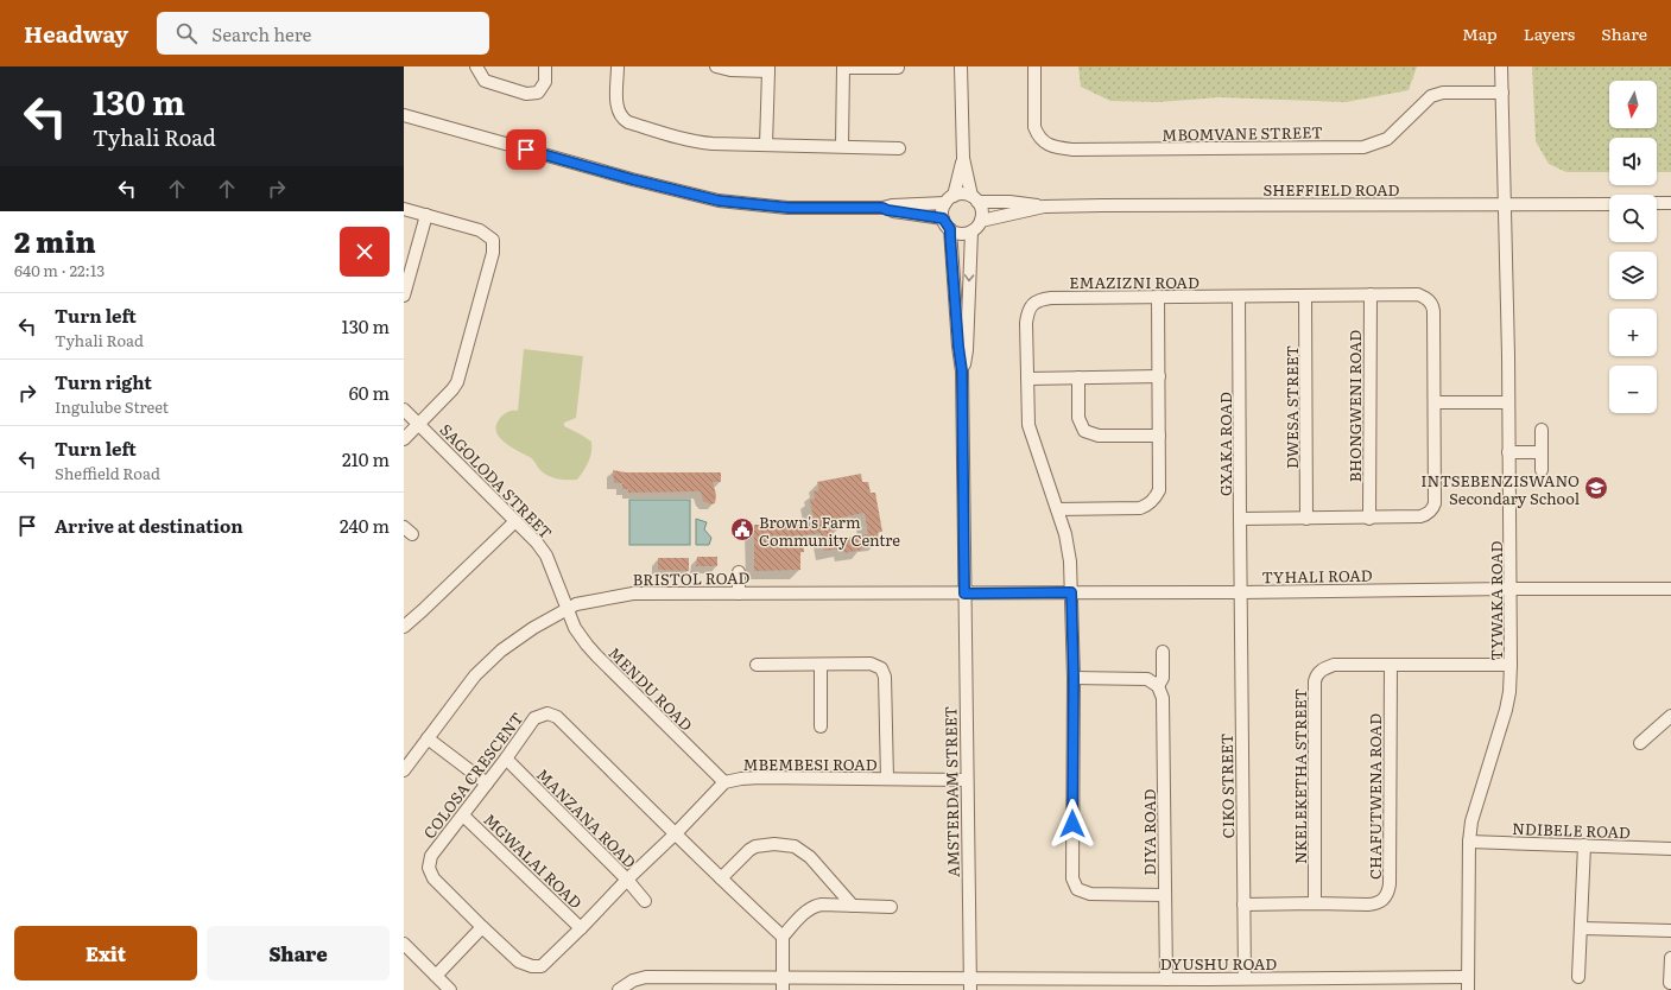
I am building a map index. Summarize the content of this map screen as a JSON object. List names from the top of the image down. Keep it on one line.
{"streets":{"street":["MBOMVANE STREET","SHEFFIELD ROAD","EMAZIZNI ROAD","BHONGWENI ROAD","DWESA STREET","GXAKA ROAD","SAGOLODA STREET","TYHALI ROAD","BRISTOL ROAD","TYWAKA ROAD","MENDU ROAD","MBEMBESI ROAD","COLOSA CRESCENT","NKELEKETHA STREET","CIKO STREET","AMSTERDAM STREET","CHAFUTWENA ROAD","MANZANA ROAD","NDIBELE ROAD","DIYA ROAD","MGWALAI ROAD","DYUSHU ROAD"]},"crossings":[["MBOMVANE STREET","TYWAKA ROAD"],["SHEFFIELD ROAD","TYWAKA ROAD"],["EMAZIZNI ROAD","BHONGWENI ROAD"],["EMAZIZNI ROAD","DWESA STREET"],["EMAZIZNI ROAD","GXAKA ROAD"],["EMAZIZNI ROAD","TYHALI ROAD"],["EMAZIZNI ROAD","DIYA ROAD"],["GXAKA ROAD","TYHALI ROAD"],["GXAKA ROAD","CIKO STREET"],["SAGOLODA STREET","BRISTOL ROAD"],["SAGOLODA STREET","MENDU ROAD"],["TYHALI ROAD","BRISTOL ROAD"],["TYHALI ROAD","TYWAKA ROAD"],["TYHALI ROAD","CIKO STREET"],["TYHALI ROAD","AMSTERDAM STREET"],["BRISTOL ROAD","MENDU ROAD"],["BRISTOL ROAD","AMSTERDAM STREET"],["TYWAKA ROAD","NKELEKETHA STREET"],["TYWAKA ROAD","NDIBELE ROAD"],["TYWAKA ROAD","DYUSHU ROAD"],["MENDU ROAD","MBEMBESI ROAD"],["MBEMBESI ROAD","COLOSA CRESCENT"],["MBEMBESI ROAD","AMSTERDAM STREET"],["COLOSA CRESCENT","MANZANA ROAD"],["COLOSA CRESCENT","MGWALAI ROAD"],["NKELEKETHA STREET","CHAFUTWENA ROAD"],["CIKO STREET","CHAFUTWENA ROAD"],["CIKO STREET","DYUSHU ROAD"],["AMSTERDAM STREET","DYUSHU ROAD"],["DIYA ROAD","DYUSHU ROAD"]],"places":{"school or university":["INTSEBENZISWANO Secondary School"],"public building":["Brown's Farm Community Centre"]},"north":"bottom","page":{"header":"Headway","search":"Search here","nav":["Map","Layers","Share"],"turn":["130 m","Tyhali Road"],"map_buttons":["+","−"],"heading":["2 min","640 m · 22:13"],"list":[{"name":"Turn left","note":"Tyhali Road","value":"130 m"},{"name":"Turn right","note":"Ingulube Street","value":"60 m"},{"name":"Turn left","note":"Sheffield Road","value":"210 m"},{"name":"Arrive at destination","value":"240 m"}],"buttons":["Exit","Share"]}}
